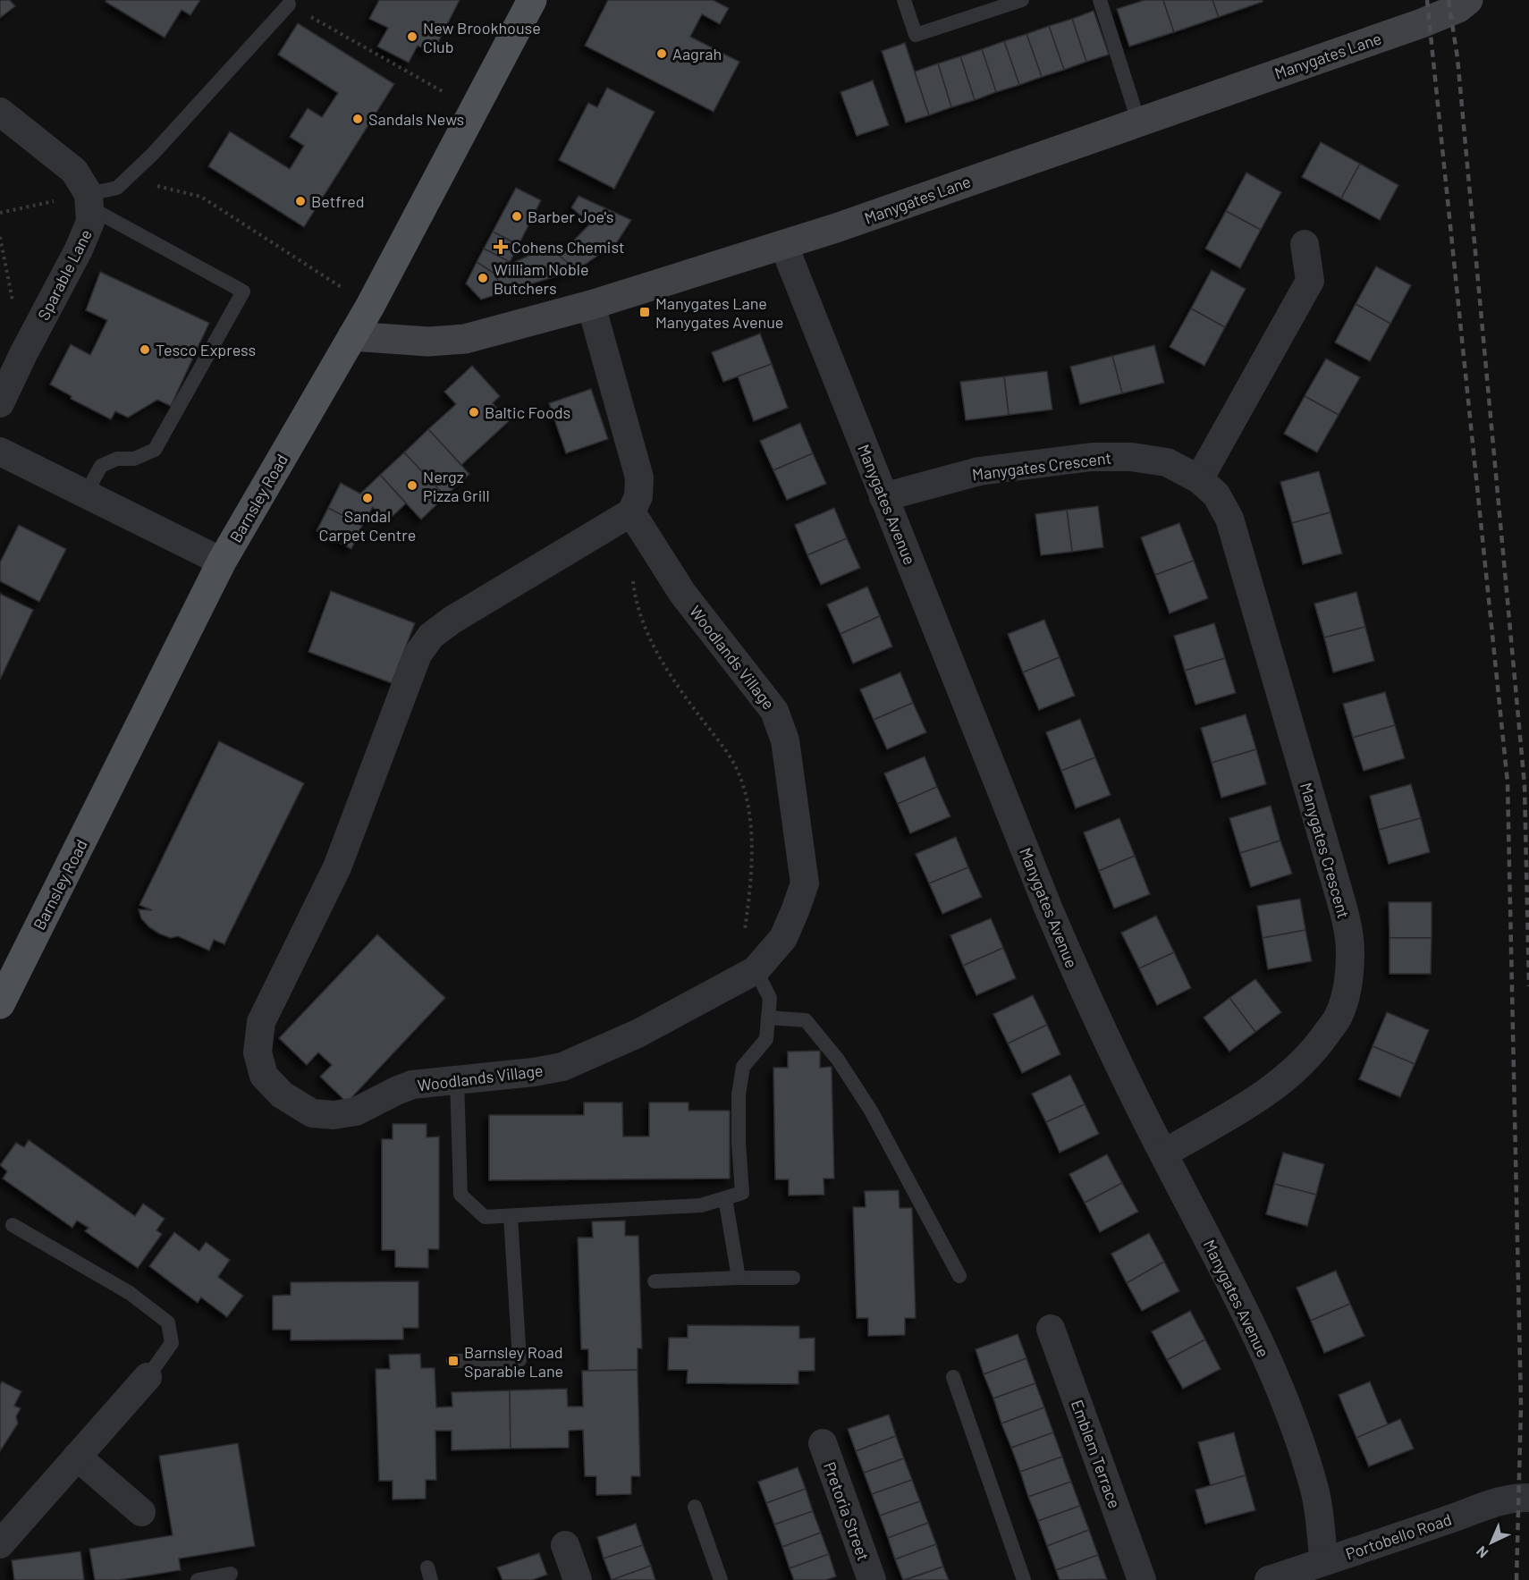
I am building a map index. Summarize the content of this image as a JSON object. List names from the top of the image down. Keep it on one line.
{"streets":{"main road":["Barnsley Road"],"street":["Manygates Lane","Sparable Lane","Manygates Crescent","Manygates Avenue","Woodlands Village","Emblem Terrace","Pretoria Street","Portobello Road"]},"crossings":[["Manygates Lane","Barnsley Road"],["Manygates Lane","Manygates Avenue"],["Manygates Crescent","Manygates Avenue"],["Manygates Avenue","Portobello Road"]],"places":{"other":["New Brookhouse Club","Aagrah","Sandals News","Betfred","Barber Joe's","William Noble Butchers","Tesco Express","Baltic Foods","Nergz Pizza Grill","Sandal Carpet Centre"],"health":["Cohens Chemist"],"transit":["Manygates Lane Manygates Avenue","Barnsley Road Sparable Lane"]},"north":"bottom left"}
